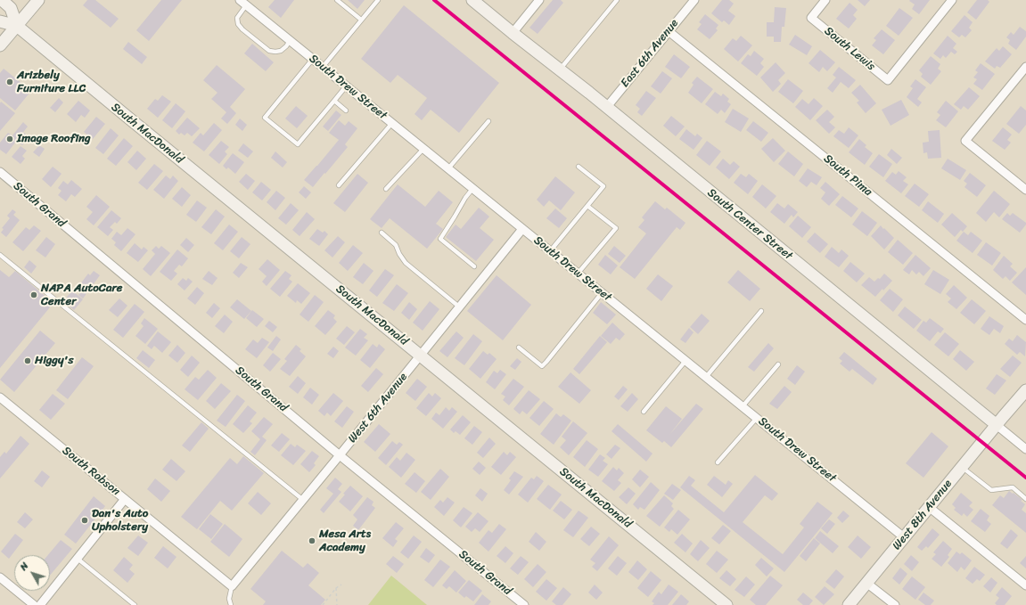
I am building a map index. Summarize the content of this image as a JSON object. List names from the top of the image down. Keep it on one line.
{"streets":{"street":["South Lewis","East 6th Avenue","South Drew Street","South MacDonald","South Pima","South Grand","South Center Street","West 6th Avenue","South Robson","West 8th Avenue"]},"crossings":[["East 6th Avenue","South Pima"],["East 6th Avenue","South Center Street"],["South Drew Street","West 6th Avenue"],["South Drew Street","West 8th Avenue"],["South MacDonald","West 6th Avenue"],["South Grand","West 6th Avenue"],["South Center Street","West 8th Avenue"],["West 6th Avenue","South Robson"]],"places":["Arizbely Furniture LLC","Image Roofing","NAPA AutoCare Center","Higgy's","Dan's Auto Upholstery","Mesa Arts Academy"],"north":"top left"}
